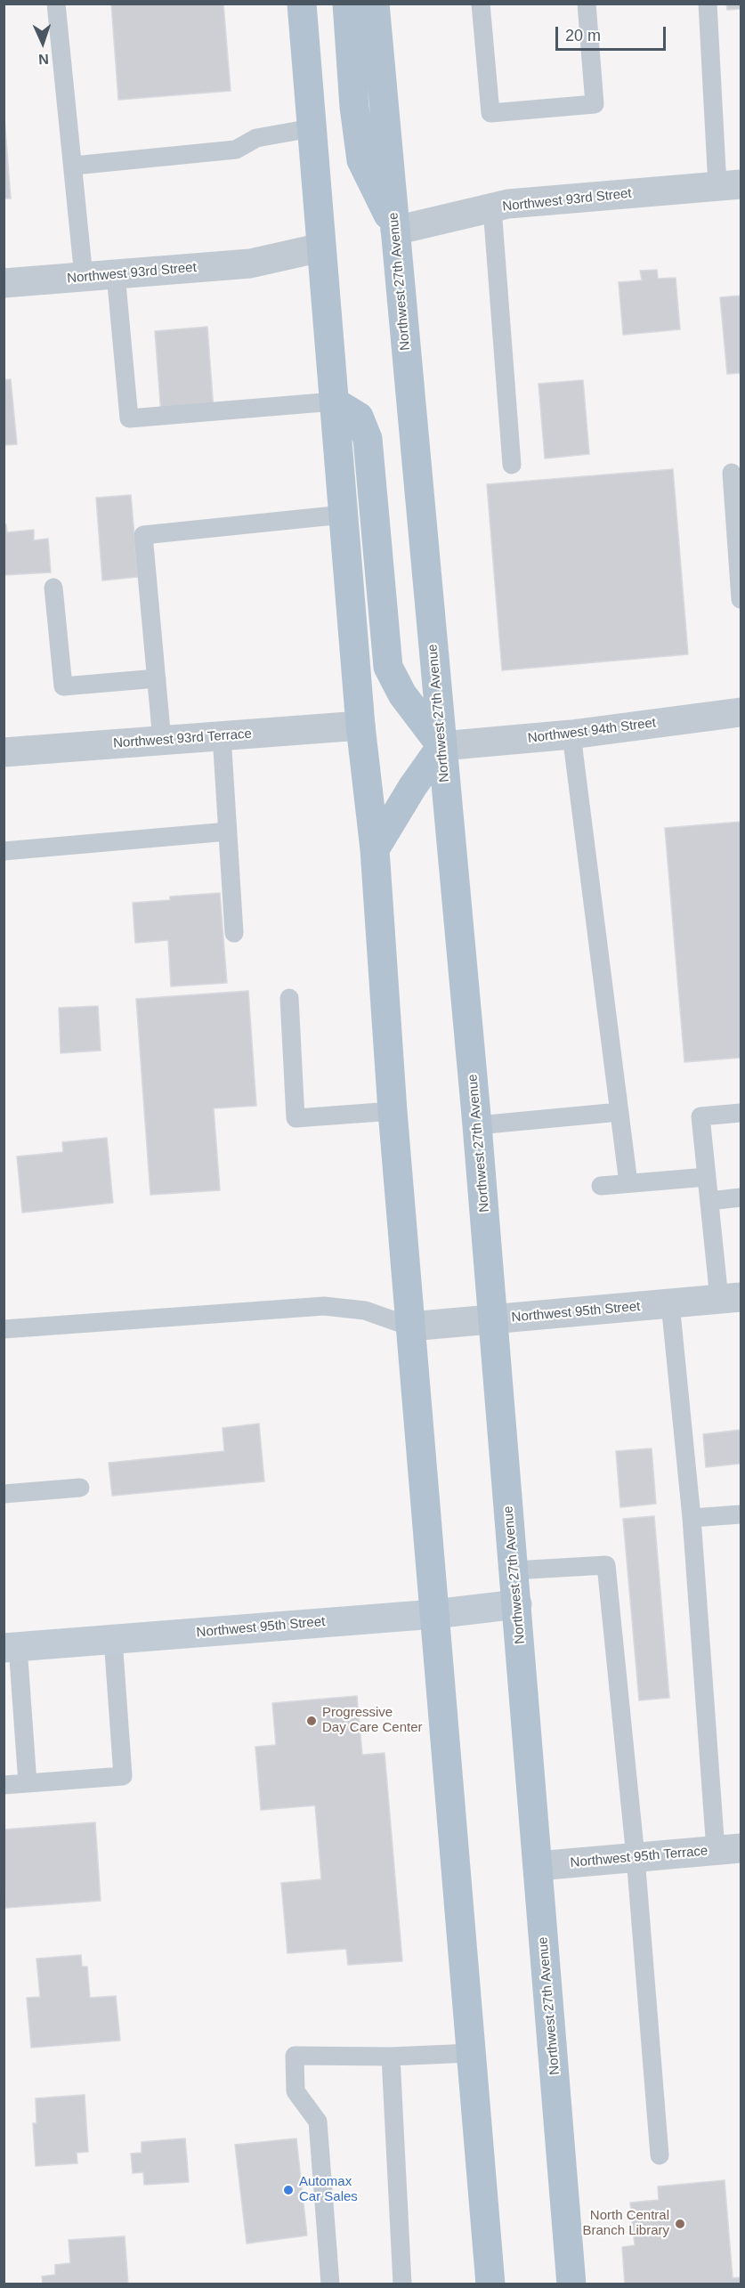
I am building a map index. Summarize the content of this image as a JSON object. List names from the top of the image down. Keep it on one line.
{"streets":{"main road":["Northwest 27th Avenue","Northwest 95th Street"],"street":["Northwest 93rd Street","Northwest 94th Street","Northwest 93rd Terrace","Northwest 95th Terrace"]},"crossings":[["Northwest 93rd Street","Northwest 27th Avenue"],["Northwest 27th Avenue","Northwest 94th Street"],["Northwest 27th Avenue","Northwest 95th Street"],["Northwest 27th Avenue","Northwest 95th Terrace"]],"places":["Progressive Day Care Center","Automax Car Sales","North Central Branch Library"],"scale_bar":"20 m","north":"bottom"}
